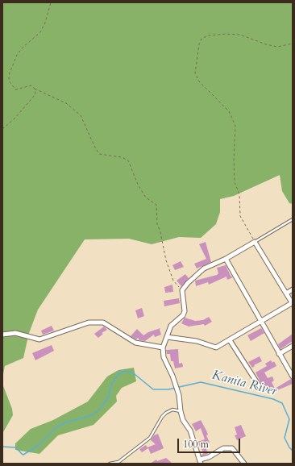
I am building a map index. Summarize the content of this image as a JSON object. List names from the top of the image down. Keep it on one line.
{"water":["Kanita River"],"scale_bar":"100 m"}
